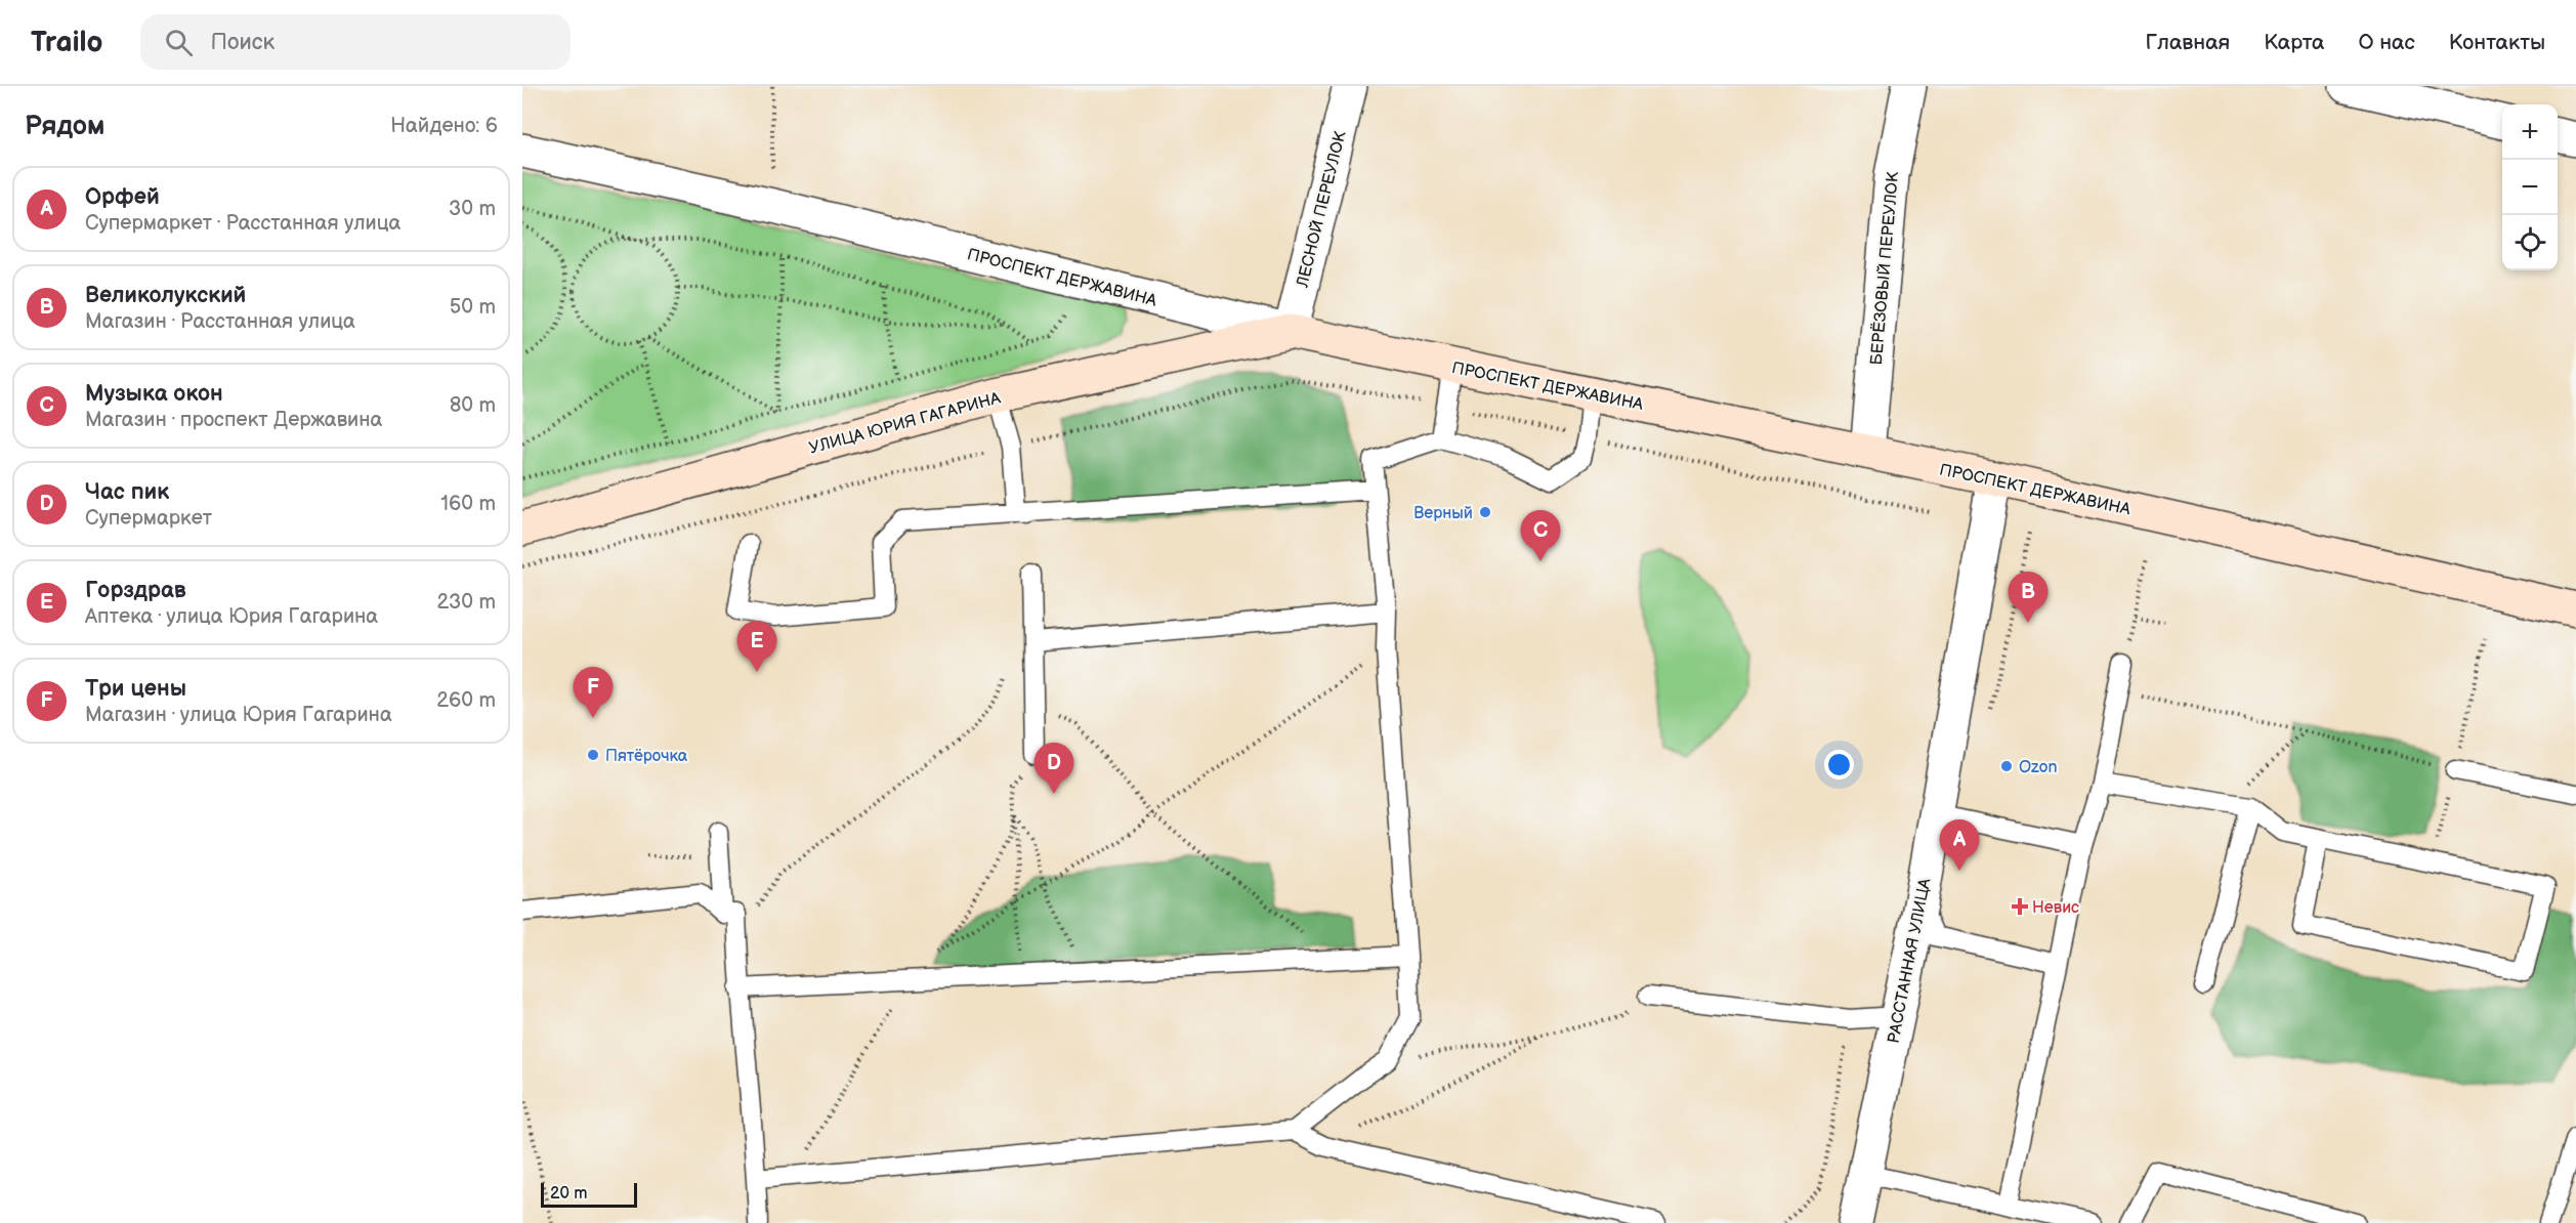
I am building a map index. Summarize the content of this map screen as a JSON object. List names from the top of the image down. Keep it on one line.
{"streets":{"main road":["ПРОСПЕКТ ДЕРЖАВИНА","УЛИЦА ЮРИЯ ГАГАРИНА"],"street":["ЛЕСНОЙ ПЕРЕУЛОК","БЕРЁЗОВЫЙ ПЕРЕУЛОК","РАССТАННАЯ УЛИЦА"]},"crossings":[["ЛЕСНОЙ ПЕРЕУЛОК","ПРОСПЕКТ ДЕРЖАВИНА"],["ЛЕСНОЙ ПЕРЕУЛОК","УЛИЦА ЮРИЯ ГАГАРИНА"],["БЕРЁЗОВЫЙ ПЕРЕУЛОК","ПРОСПЕКТ ДЕРЖАВИНА"],["ПРОСПЕКТ ДЕРЖАВИНА","УЛИЦА ЮРИЯ ГАГАРИНА"],["ПРОСПЕКТ ДЕРЖАВИНА","РАССТАННАЯ УЛИЦА"]],"places":{"other":["Верный","Пятёрочка","Ozon"],"health":["Невис"]},"scale_bar":"20 m","page":{"header":"Trailo","search":"Поиск","nav":["Главная","Карта","О нас","Контакты"],"heading":["Рядом","Найдено: 6"],"map_buttons":["+","−"],"list":[{"mark":"A","name":"Орфей","note":"Супермаркет · Расстанная улица","value":"30 m"},{"mark":"B","name":"Великолукский","note":"Магазин · Расстанная улица","value":"50 m"},{"mark":"C","name":"Музыка окон","note":"Магазин · проспект Державина","value":"80 m"},{"mark":"D","name":"Час пик","note":"Супермаркет","value":"160 m"},{"mark":"E","name":"Горздрав","note":"Аптека · улица Юрия Гагарина","value":"230 m"},{"mark":"F","name":"Три цены","note":"Магазин · улица Юрия Гагарина","value":"260 m"}],"pins":["C","B","E","F","D","A"],"scale":"20 m"}}
